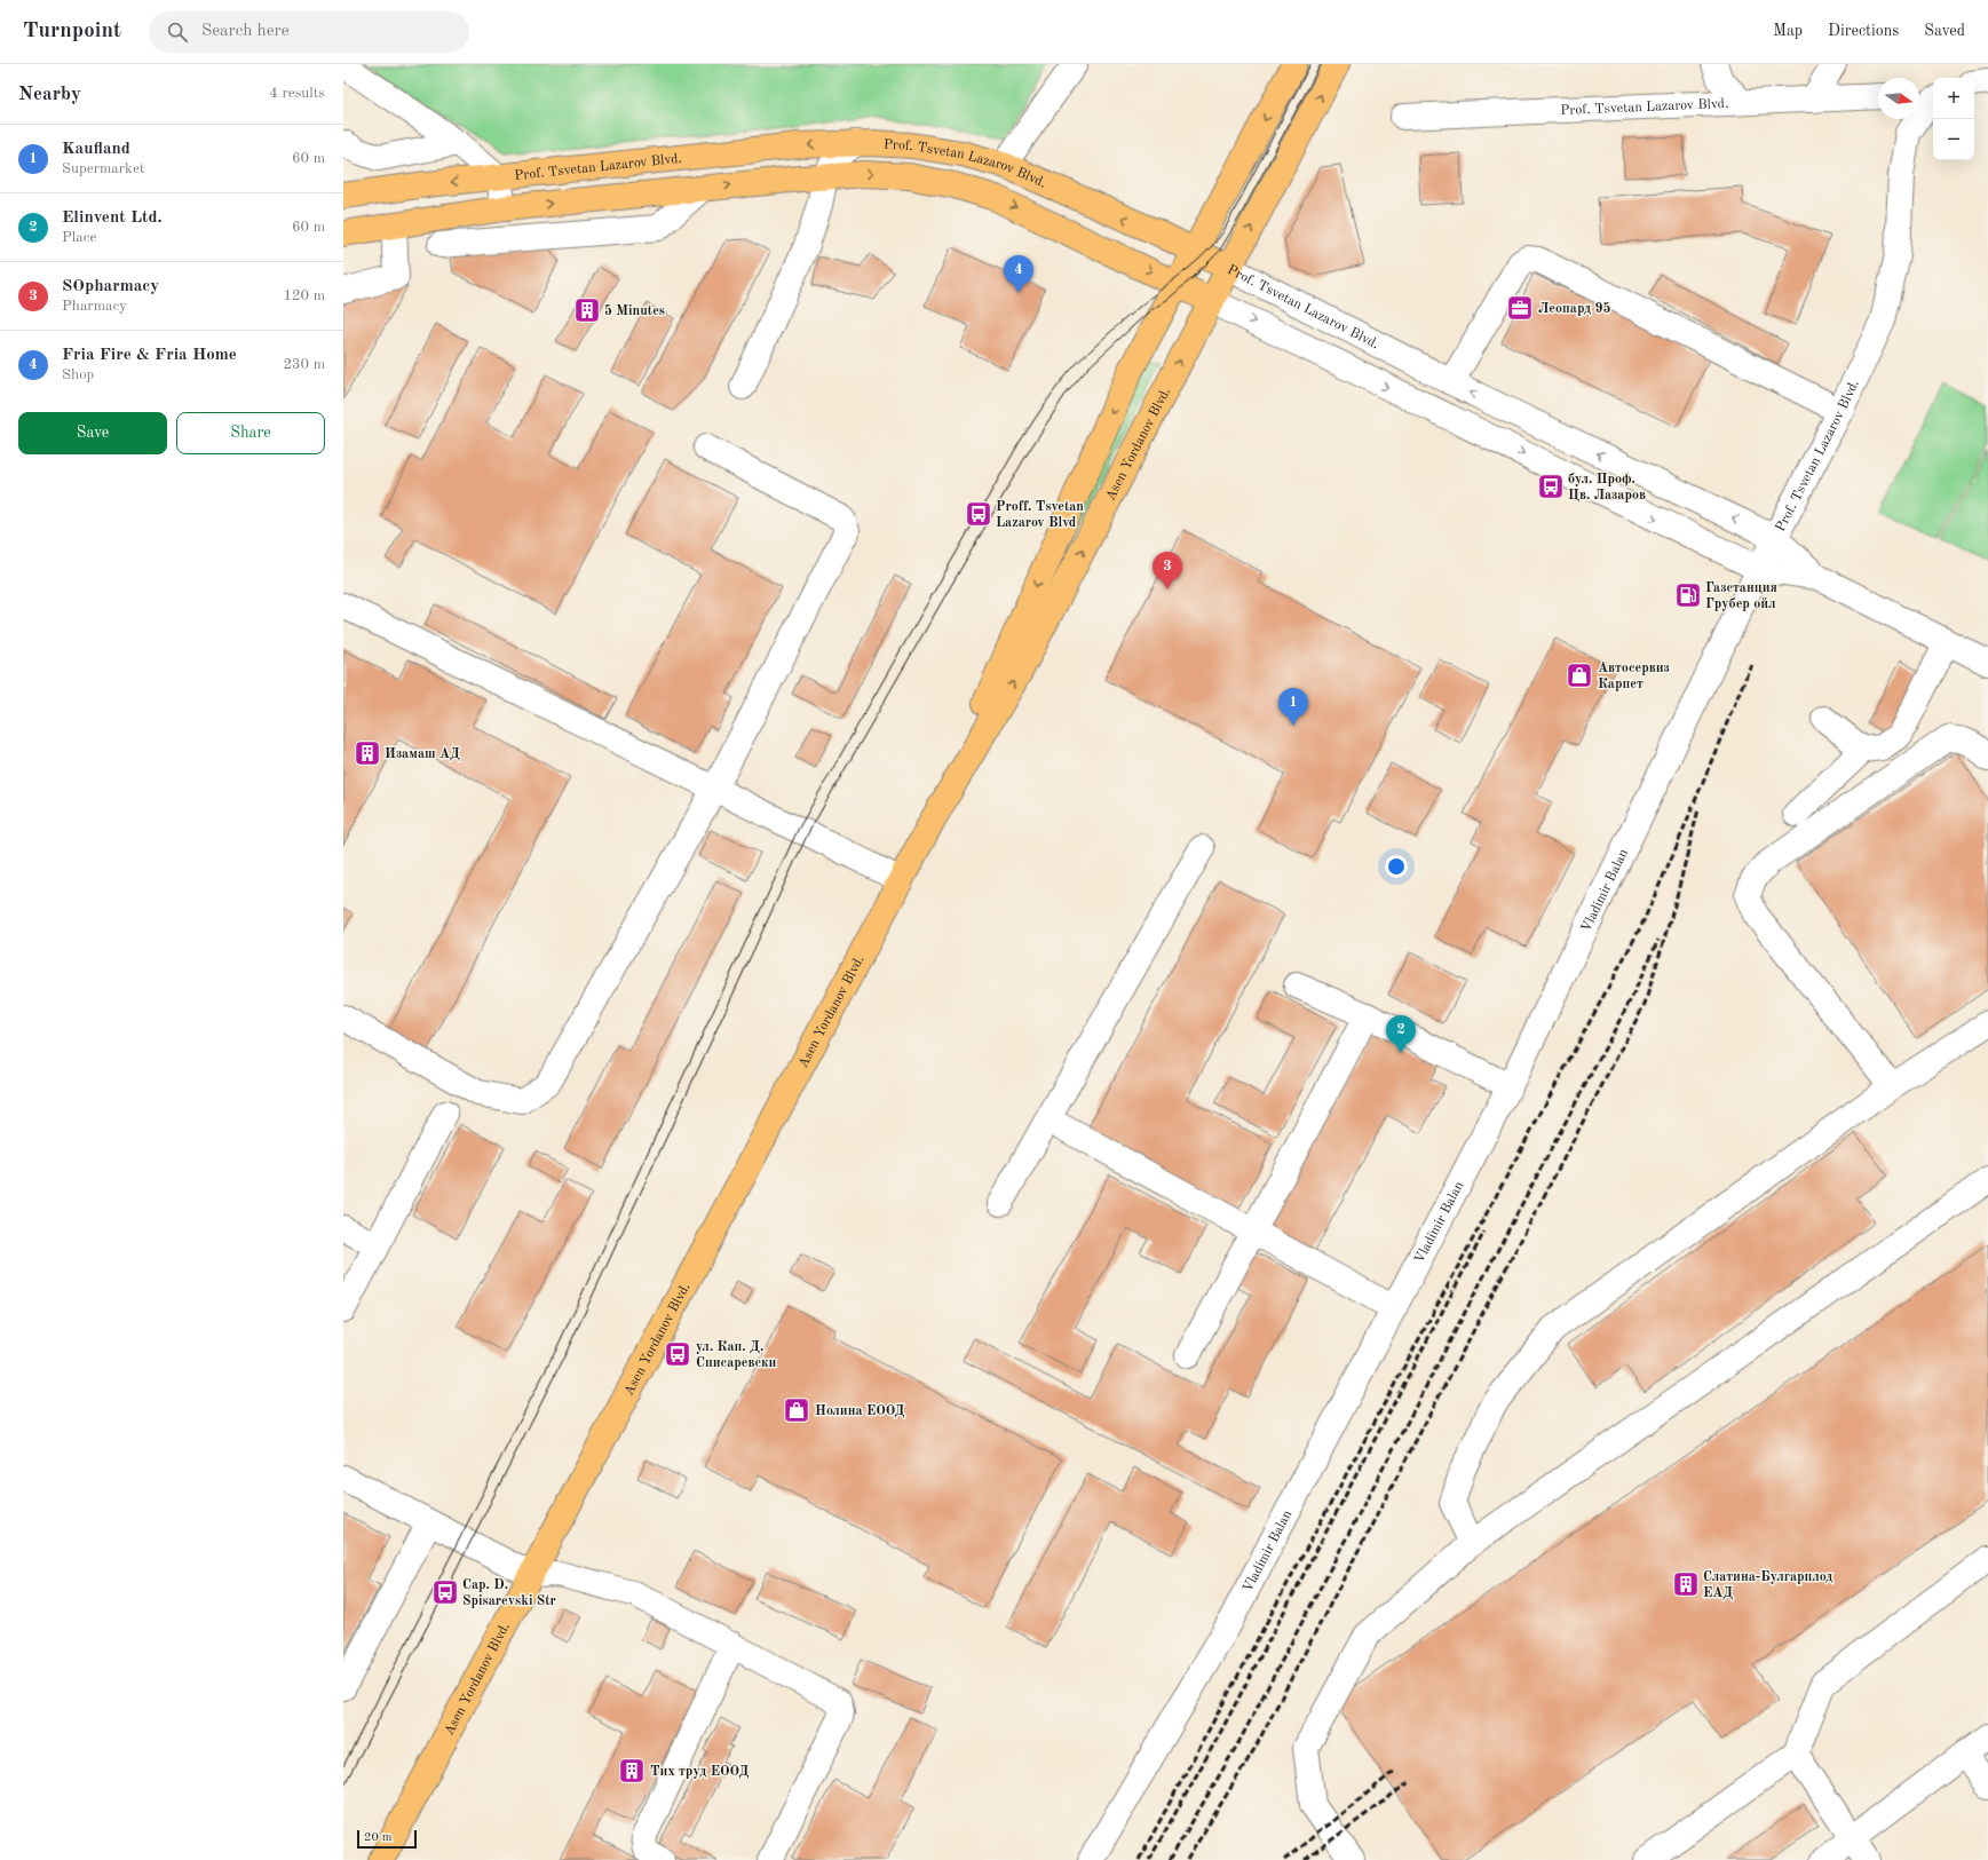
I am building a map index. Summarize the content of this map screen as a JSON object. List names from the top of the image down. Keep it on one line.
{"streets":{"main road":["Prof. Tsvetan Lazarov Blvd.","Asen Yordanov Blvd."],"street":["Vladimir Balan"]},"crossings":[["Prof. Tsvetan Lazarov Blvd.","Asen Yordanov Blvd."],["Prof. Tsvetan Lazarov Blvd.","Vladimir Balan"]],"places":{"office":["Леопард 95"],"building":["5 Minutes","Изамаш АД","Слатина-Булгарплод ЕАД","Тих труд ЕООД"],"bus stop":["бул. Проф. Цв. Лазаров","Proff. Tsvetan Lazarov Blvd","ул. Кап. Д. Списаревски","Cap. D. Spisarevski Str"],"fuel station":["Газстанция Грубер ойл"],"shop":["Автосервиз Карпет","Нолина ЕООД"]},"scale_bar":"20 m","north":"right","page":{"header":"Turnpoint","search":"Search here","nav":["Map","Directions","Saved"],"heading":["Nearby","4 results"],"map_buttons":["+","−"],"list":[{"mark":"1","name":"Kaufland","note":"Supermarket","value":"60 m"},{"mark":"2","name":"Elinvent Ltd.","note":"Place","value":"60 m"},{"mark":"3","name":"SOpharmacy","note":"Pharmacy","value":"120 m"},{"mark":"4","name":"Fria Fire & Fria Home","note":"Shop","value":"230 m"}],"pins":["4","3","1","2"],"buttons":["Save","Share"],"scale":"20 m"}}
